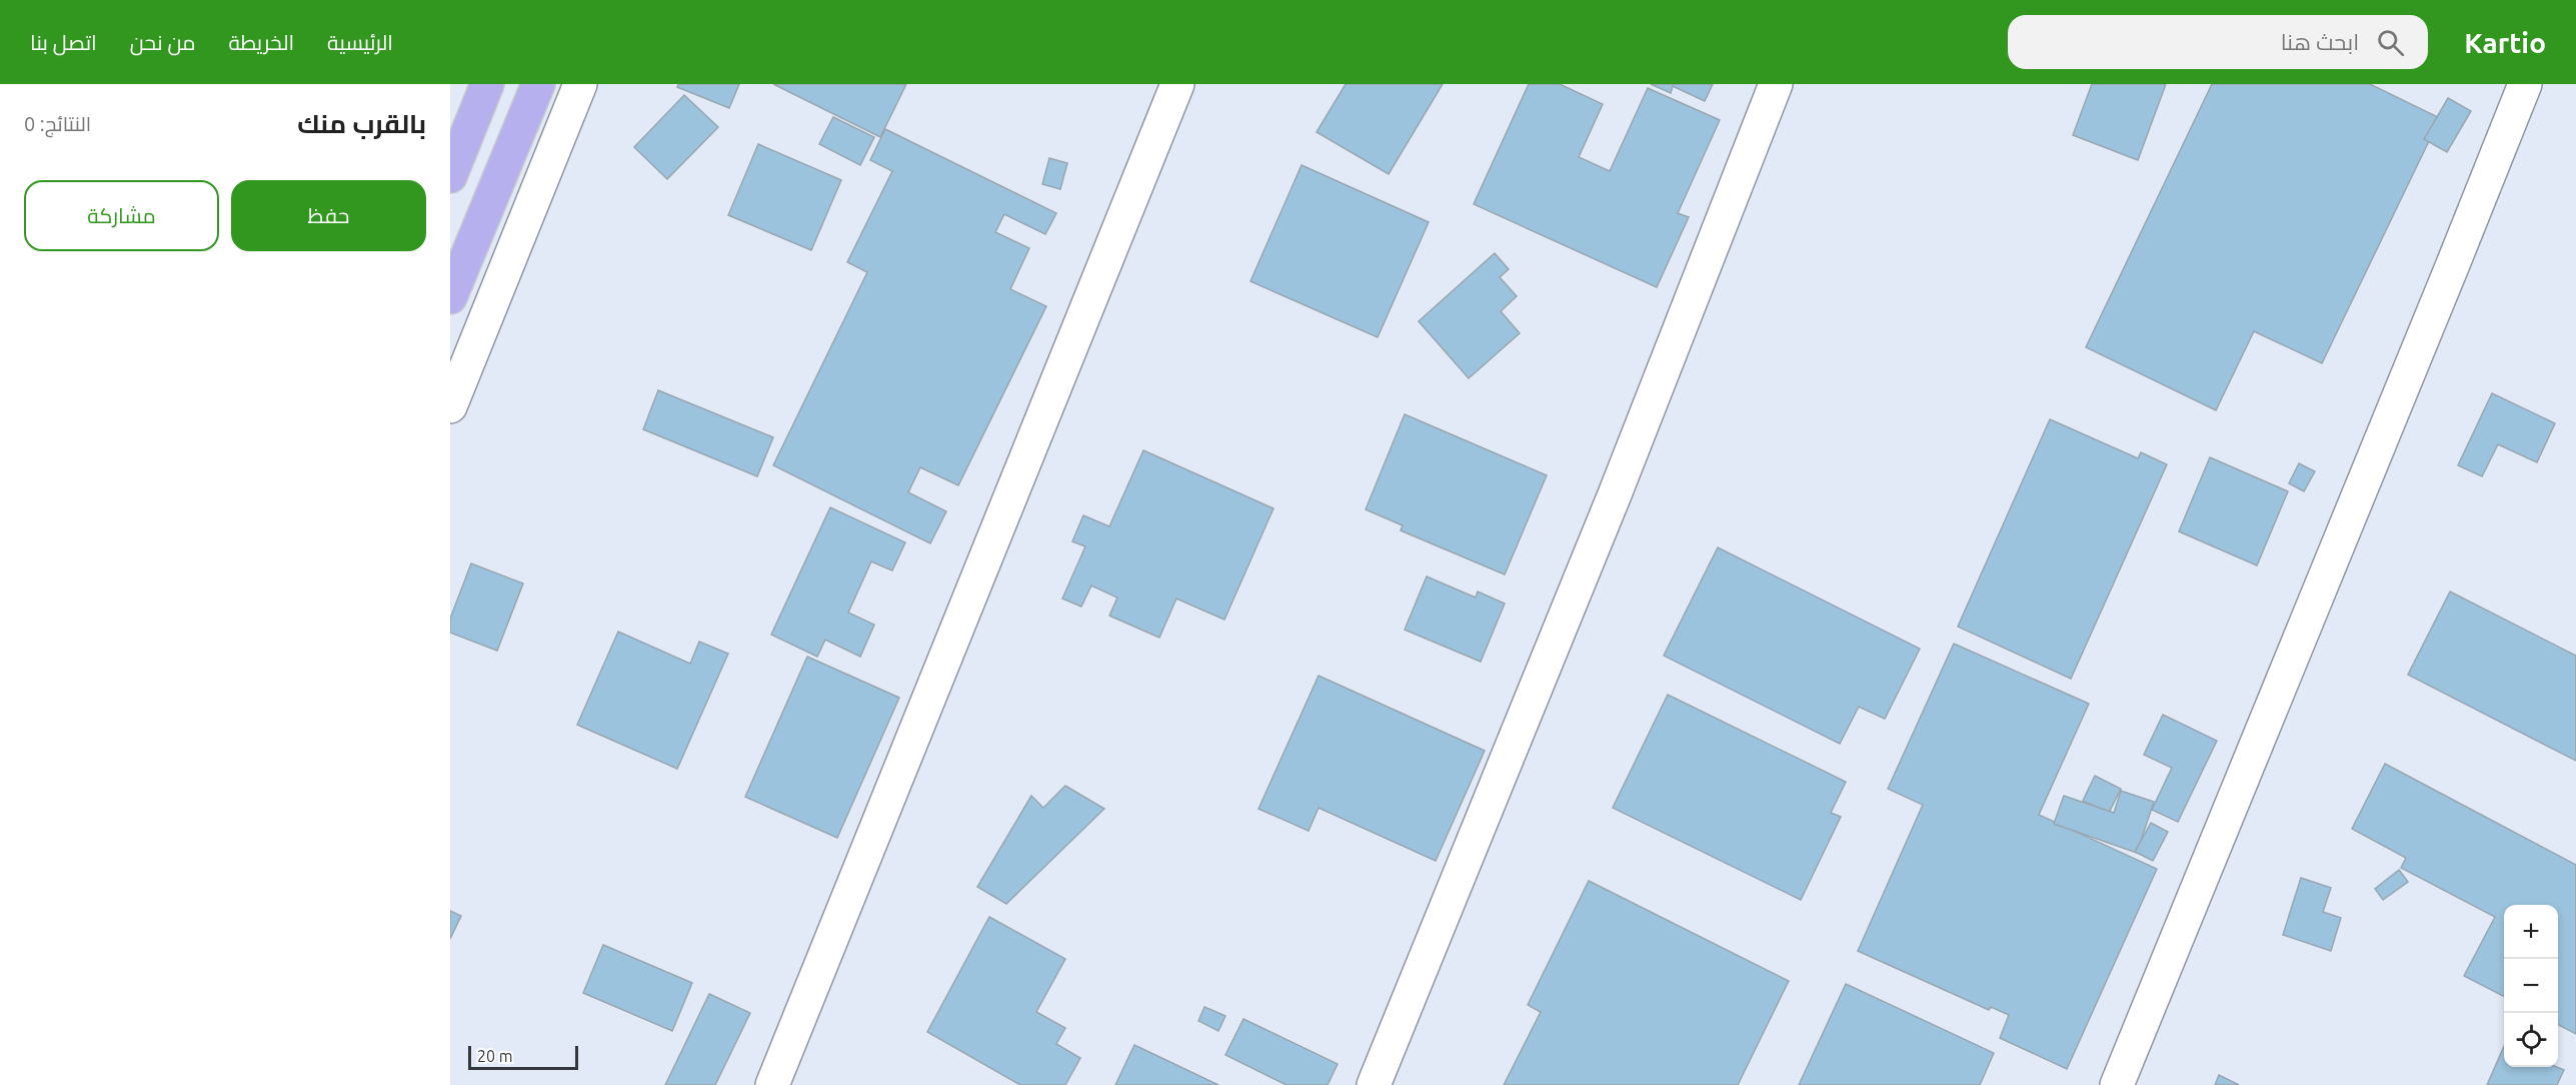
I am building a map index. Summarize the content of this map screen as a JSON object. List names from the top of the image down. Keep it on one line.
{"scale_bar":"20 m","page":{"header":"Kartio","search":"ابحث هنا","nav":["الرئيسية","الخريطة","من نحن","اتصل بنا"],"heading":["بالقرب منك","النتائج: 0"],"buttons":["حفظ","مشاركة"],"map_buttons":["+","−"],"scale":"20 m"}}
